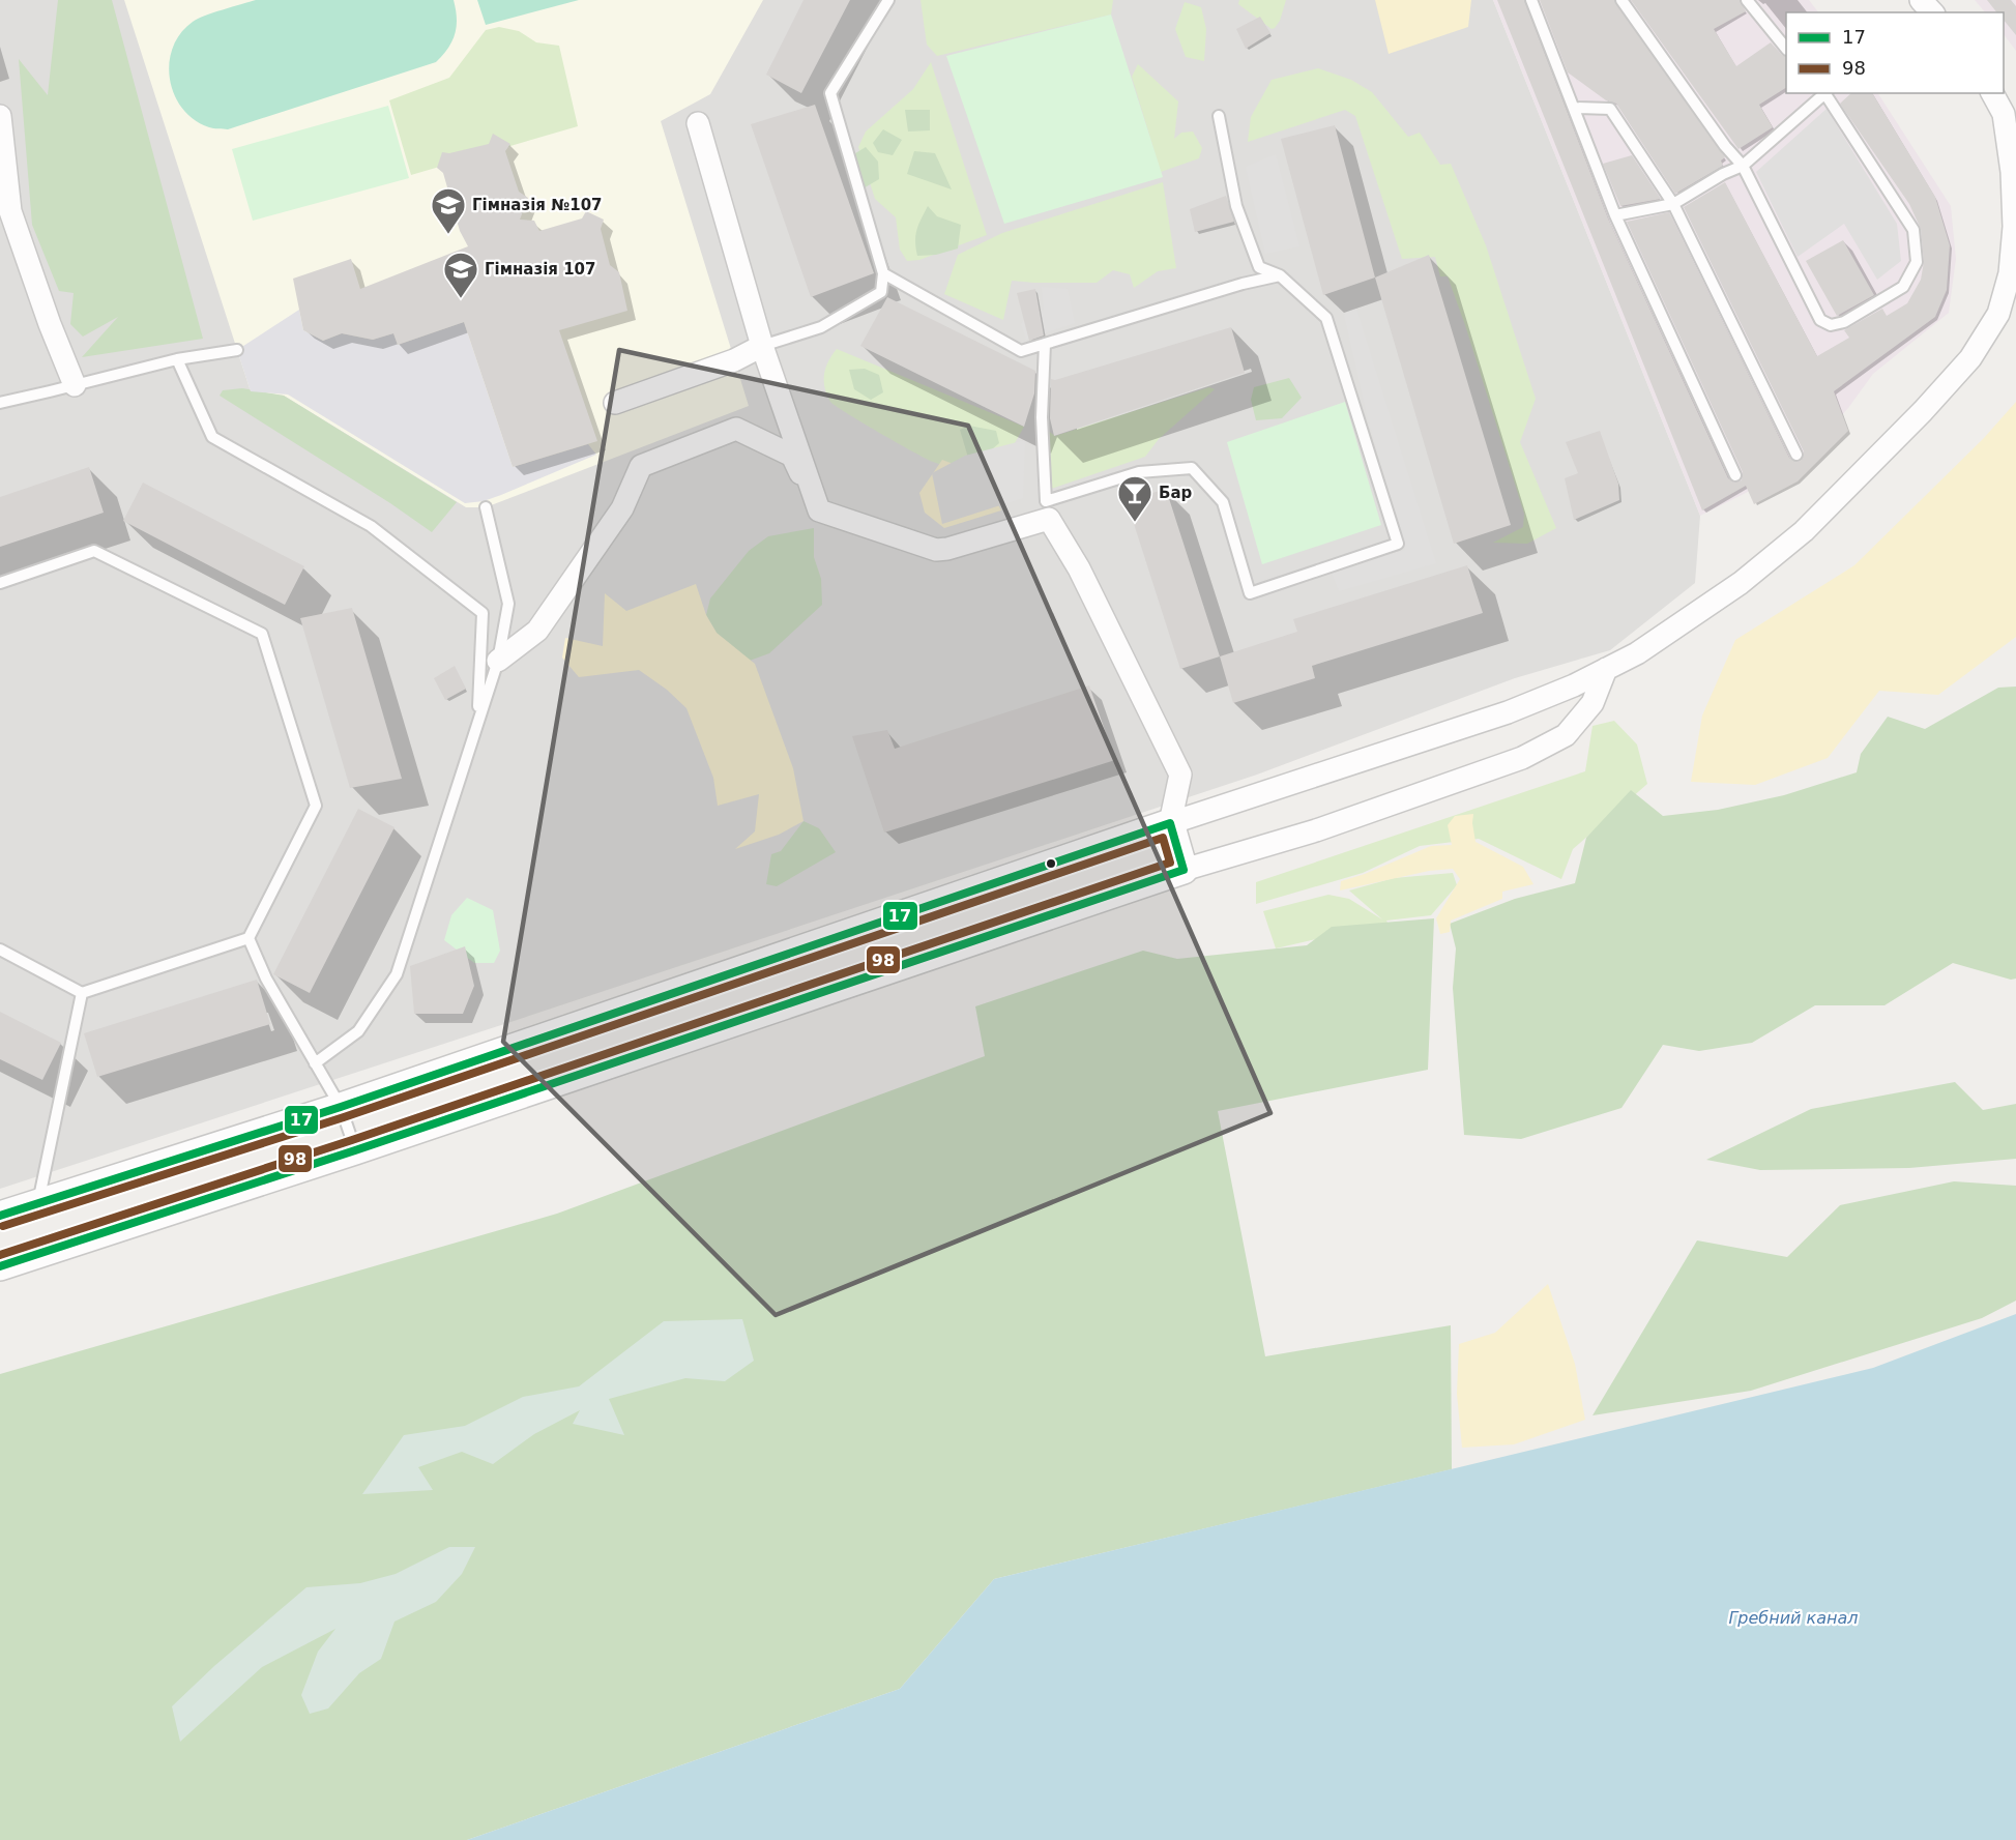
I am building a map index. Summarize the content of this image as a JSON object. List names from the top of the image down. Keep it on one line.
{"water":["Гребний канал"],"places":{"school or university":["Гімназія №107","Гімназія 107"],"bar":["Бар"]},"lines":["transit line 17","transit line 98"],"legend":["17","98"]}
